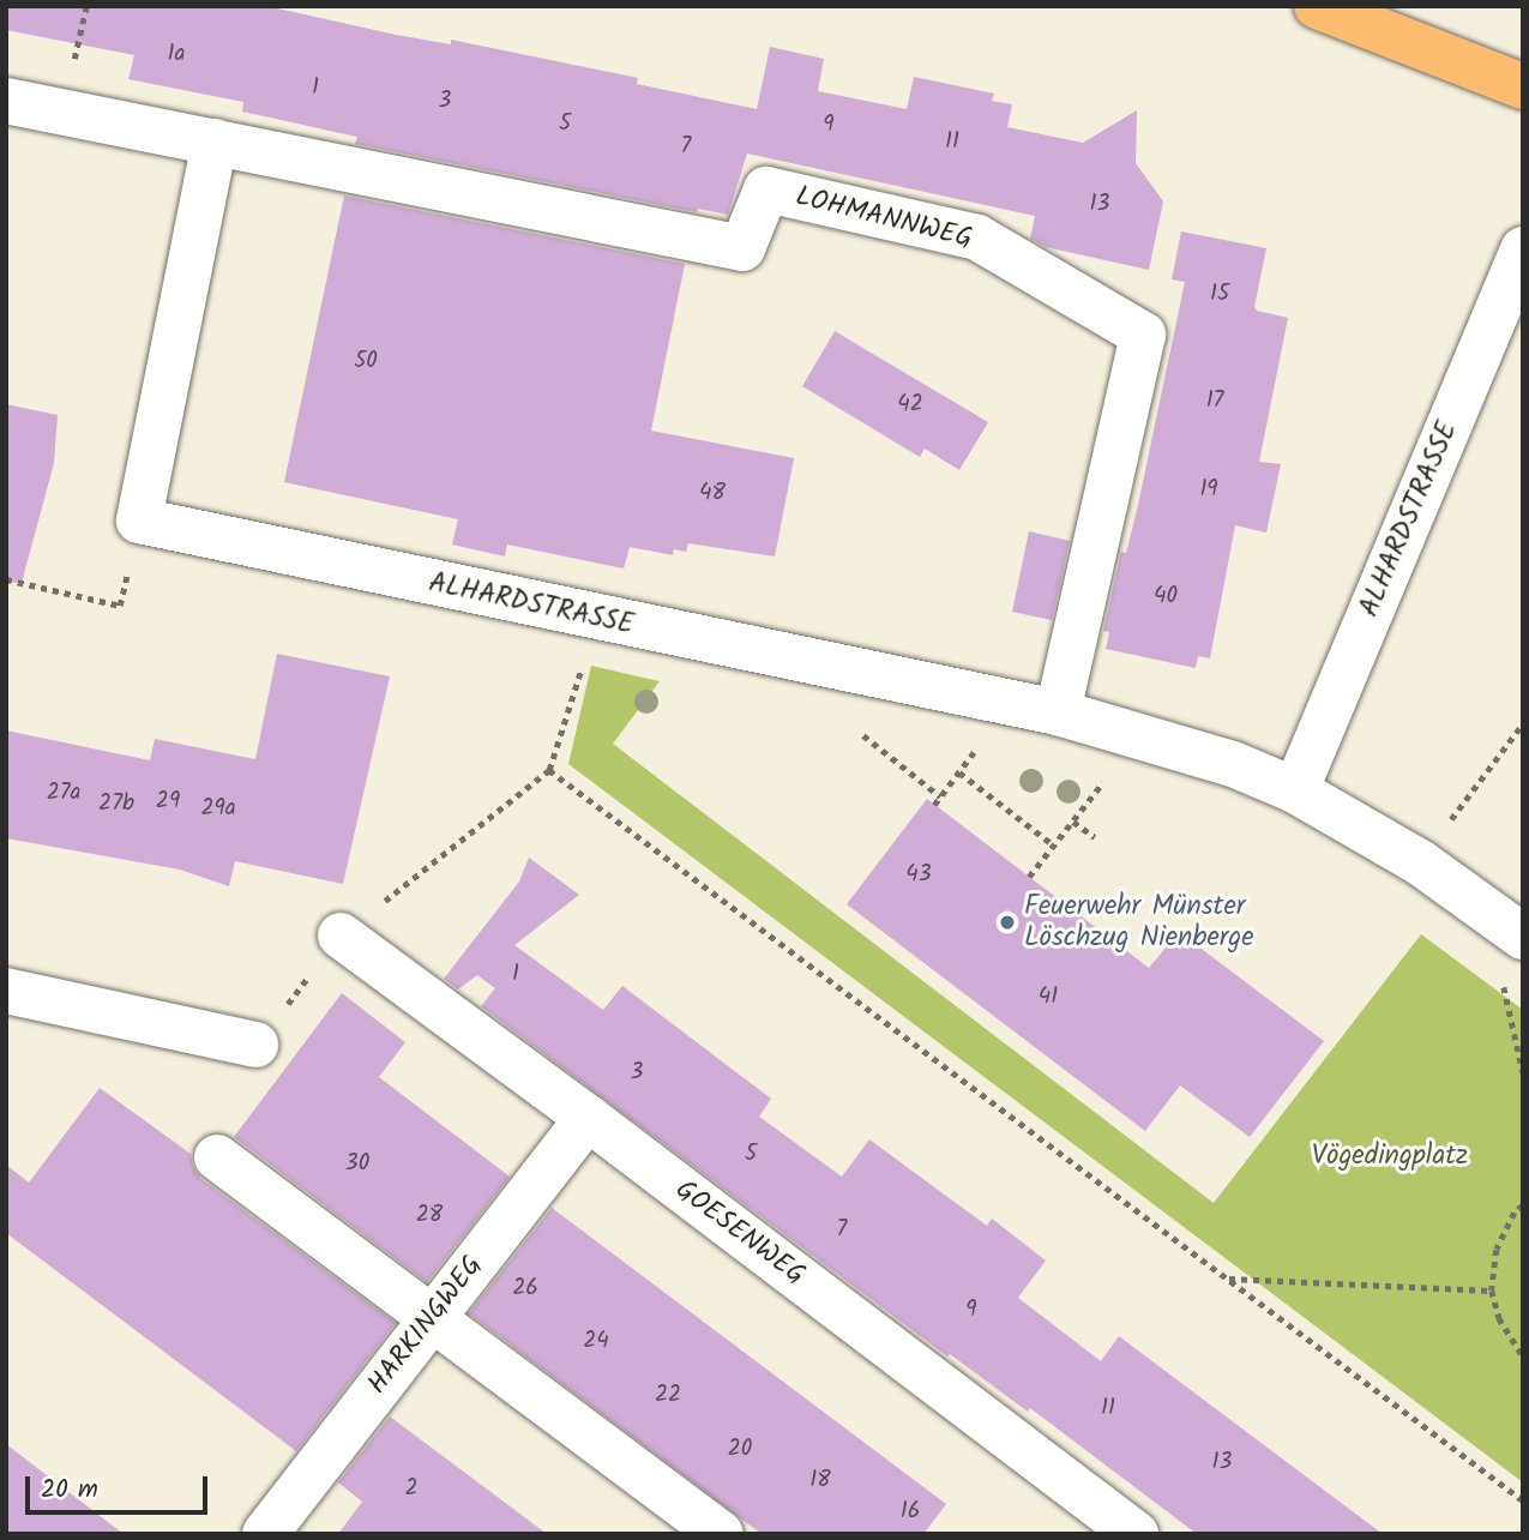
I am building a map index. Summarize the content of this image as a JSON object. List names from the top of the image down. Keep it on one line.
{"streets":{"street":["LOHMANNWEG","ALHARDSTRASSE","GOESENWEG","HARKINGWEG"]},"crossings":[["LOHMANNWEG","ALHARDSTRASSE"],["GOESENWEG","HARKINGWEG"]],"parks":["Vögedingplatz"],"places":["Feuerwehr Münster Löschzug Nienberge"],"house_numbers":["1a","1","3","5","9","11","7","13","15","50","17","42","19","48","40","27a","29","27b","29a","43","1","41","3","5","30","28","7","26","9","24","22","11","20","13","18","2","16"],"scale_bar":"20 m"}
